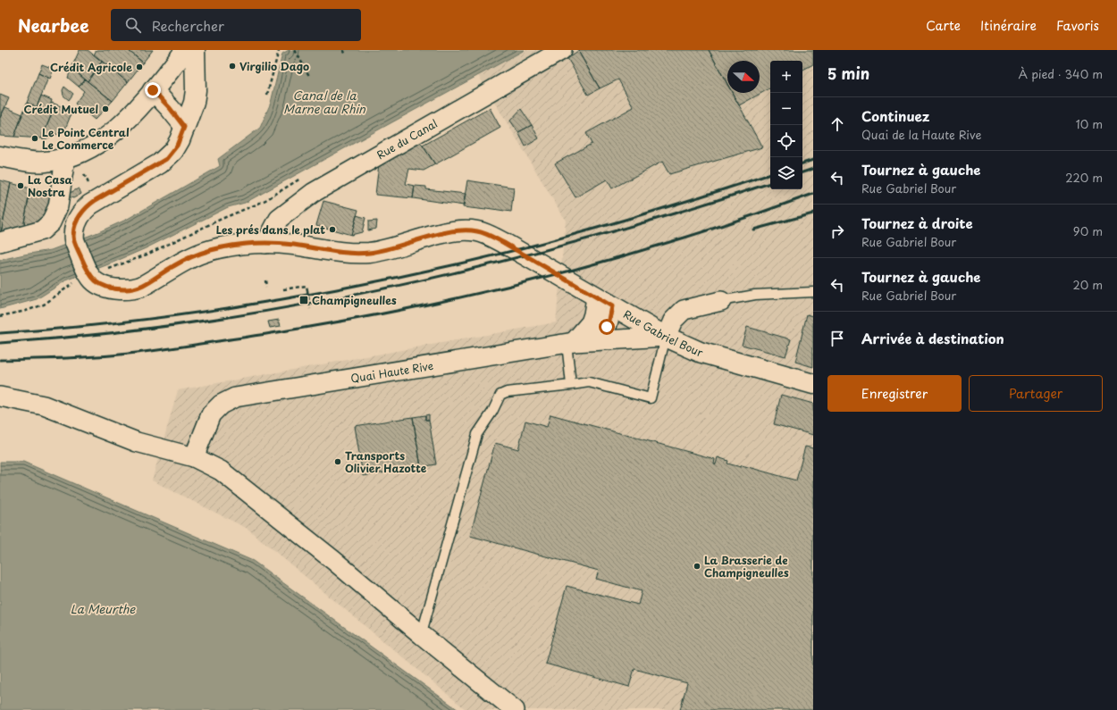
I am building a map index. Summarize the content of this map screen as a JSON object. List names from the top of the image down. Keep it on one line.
{"streets":{"main road":["Rue Gabriel Bour"],"street":["Rue du Canal","Quai Haute Rive"]},"crossings":[["Rue du Canal","Rue Gabriel Bour"],["Rue Gabriel Bour","Quai Haute Rive"]],"water":["Canal de la Marne au Rhin","La Meurthe"],"places":{"other":["Virgilio Dago","Crédit Agricole","Crédit Mutuel","Le Point Central Le Commerce","La Casa Nostra","Les prés dans le plat","Transports Olivier Hazotte","La Brasserie de Champigneulles"],"transit":["Champigneulles"]},"north":"right","page":{"header":"Nearbee","search":"Rechercher","nav":["Carte","Itinéraire","Favoris"],"heading":["5 min","À pied · 340 m"],"map_buttons":["+","−"],"list":[["Continuez","Quai de la Haute Rive","10 m"],["Tournez à gauche","Rue Gabriel Bour","220 m"],["Tournez à droite","Rue Gabriel Bour","90 m"],["Tournez à gauche","Rue Gabriel Bour","20 m"],"Arrivée à destination"],"buttons":["Enregistrer","Partager"]}}
